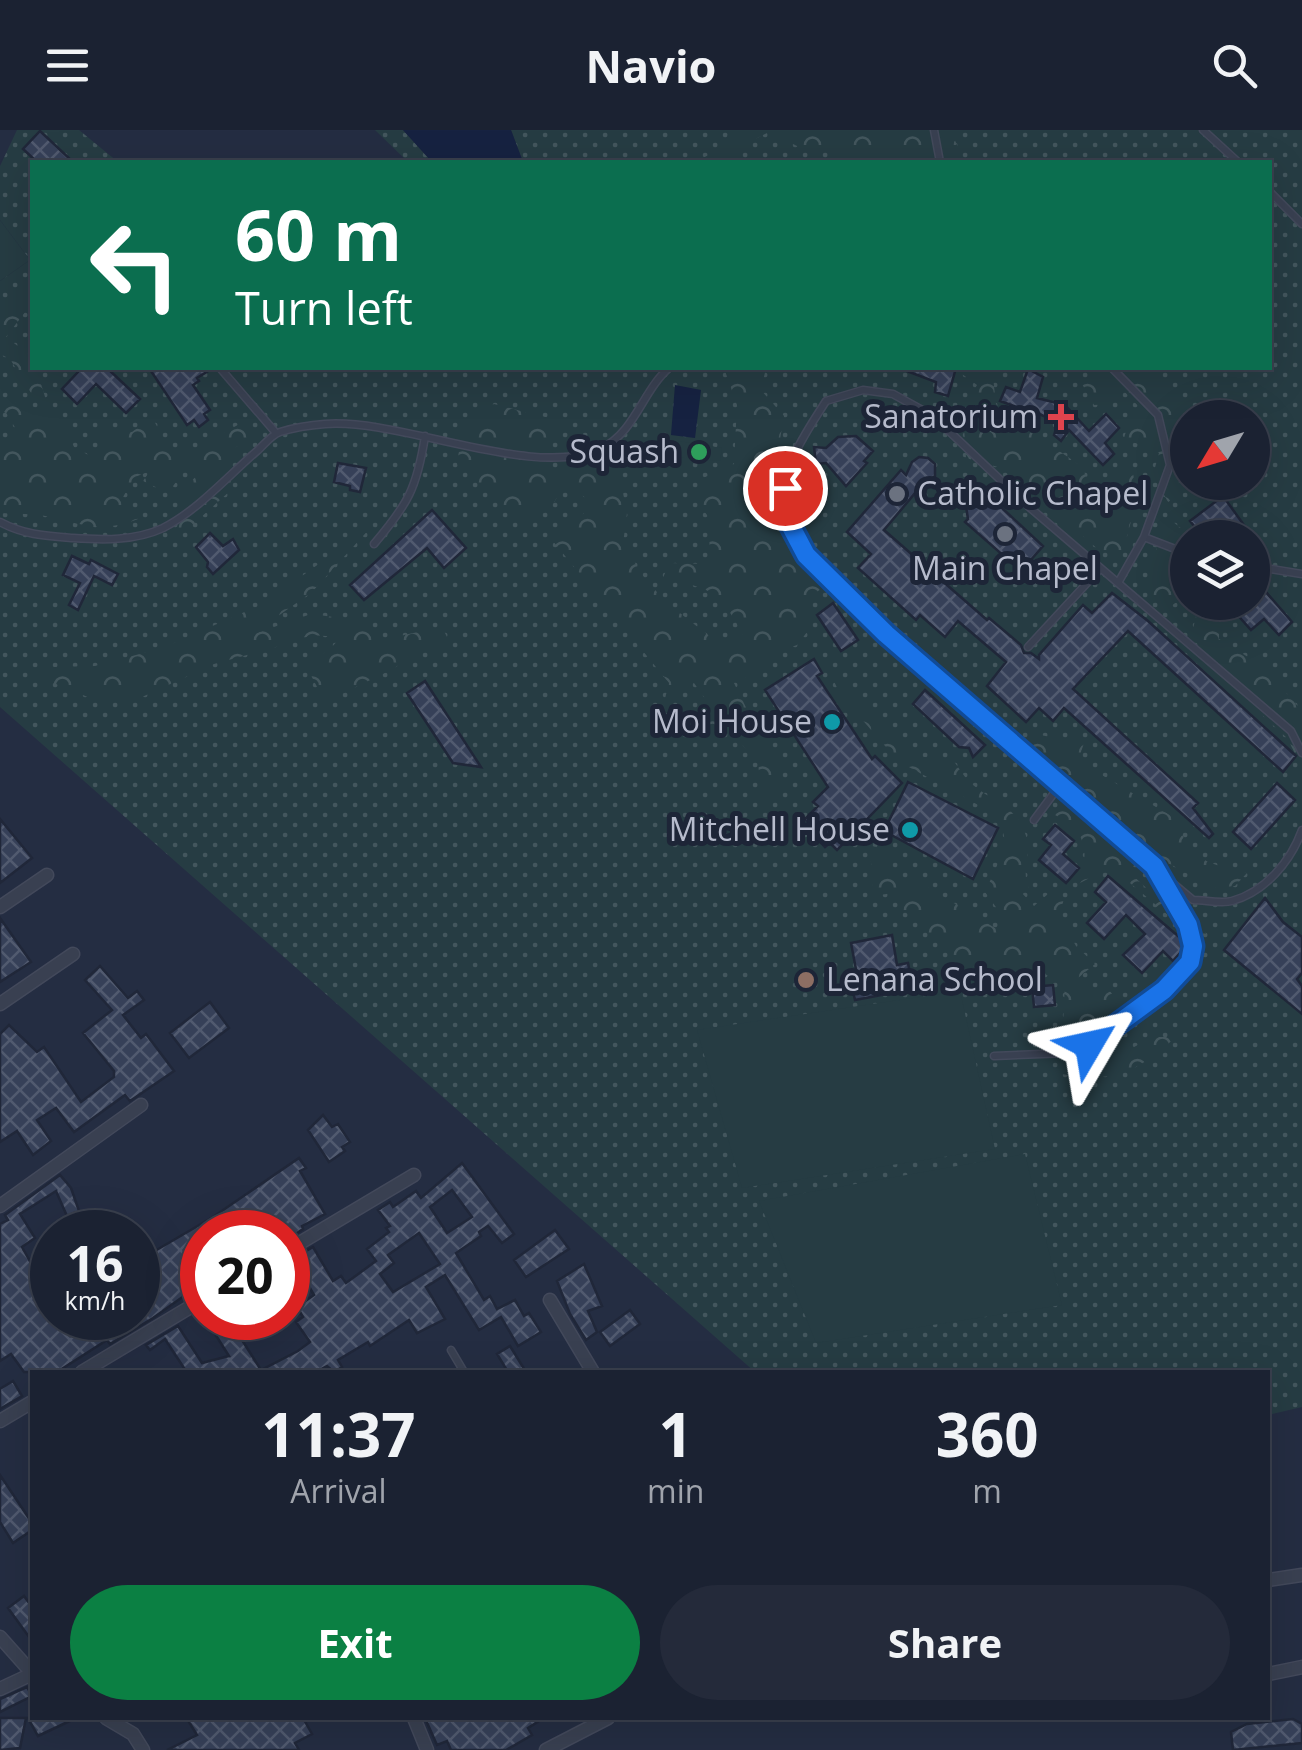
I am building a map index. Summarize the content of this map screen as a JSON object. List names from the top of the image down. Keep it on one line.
{"places":{"health":["Sanatorium"],"other":["Squash","Catholic Chapel","Main Chapel","Moi House","Mitchell House","Lenana School"]},"north":"bottom left","page":{"header":"Navio","turn":["60 m","Turn left"],"speed":"16 km/h","limit":"20","eta":["11:37","Arrival","1","min","360","m"],"buttons":["Exit","Share"]}}
